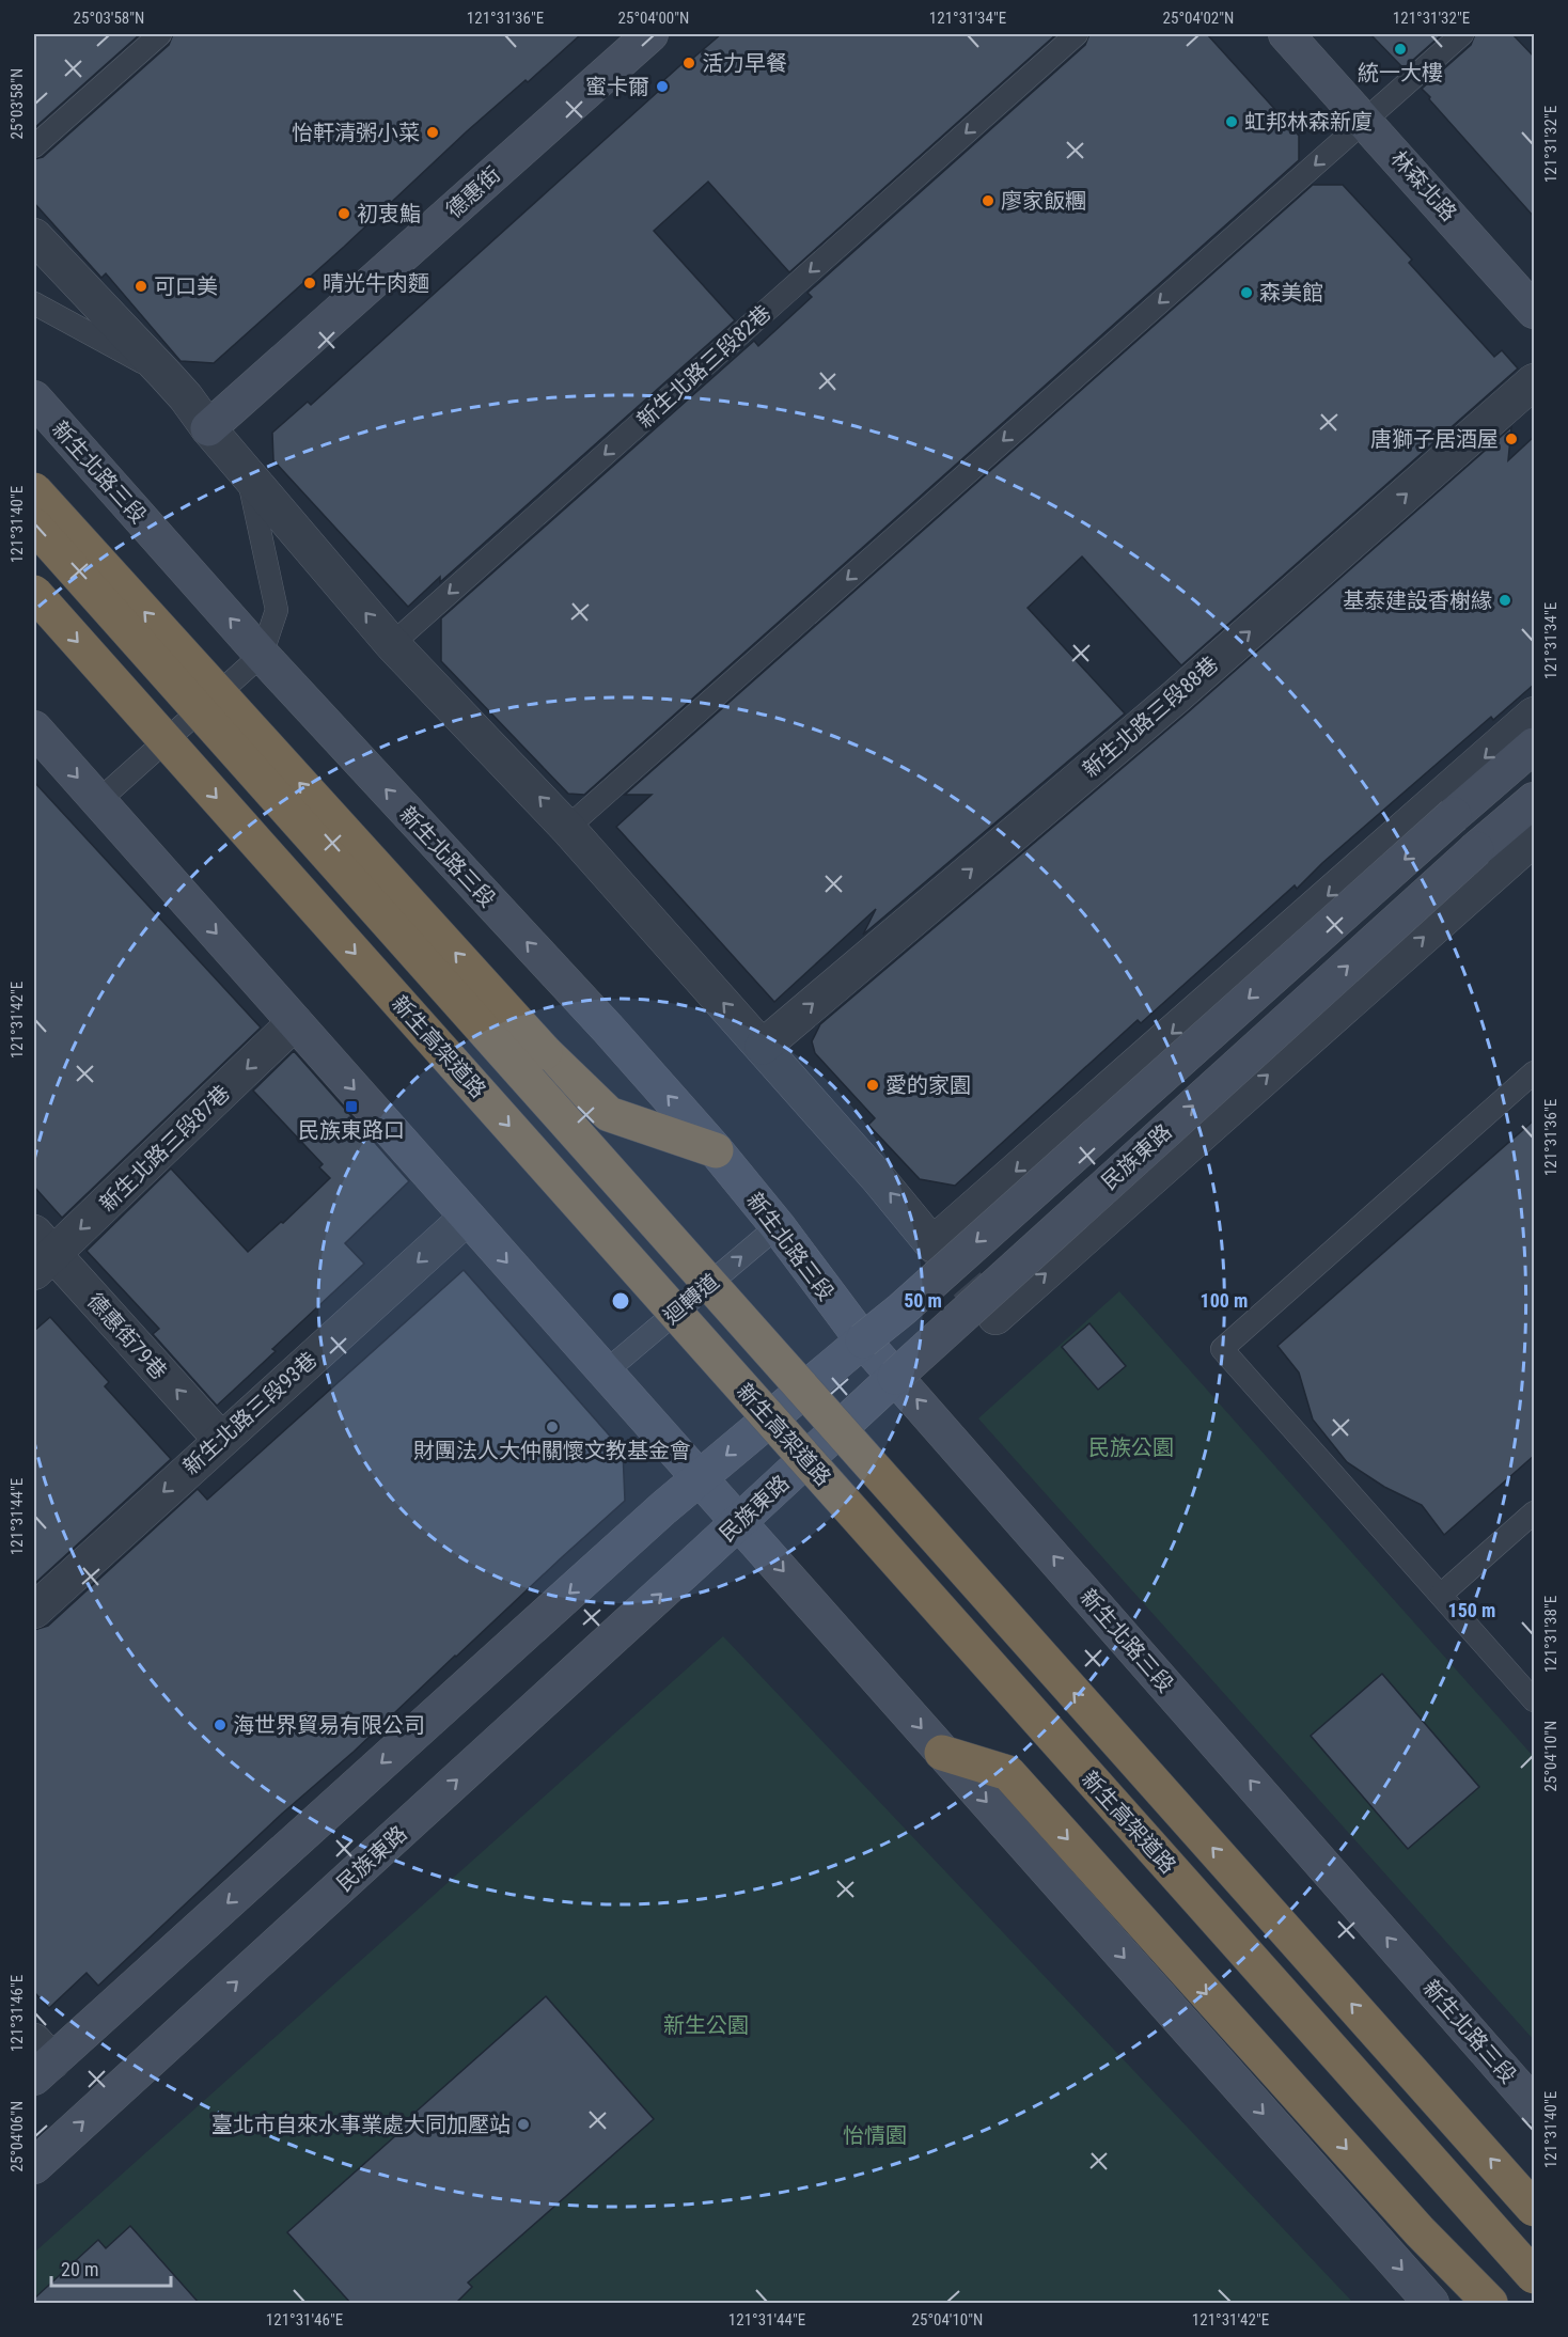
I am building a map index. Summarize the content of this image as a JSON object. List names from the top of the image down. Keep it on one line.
{"streets":{"highway":["新生高架道路"],"street":["林森北路","德惠街","新生北路三段","新生北路三段88巷","新生北路三段87巷","民族東路","德惠街79巷","新生北路三段93巷"],"lane":["新生北路三段82巷","迴轉道"]},"crossings":[["新生北路三段","民族東路"],["新生北路三段","迴轉道"],["新生北路三段87巷","德惠街79巷"],["德惠街79巷","新生北路三段93巷"]],"one_way":["新生北路三段82巷","新生北路三段88巷","新生北路三段87巷","迴轉道","德惠街79巷","新生北路三段93巷"],"parks":["民族公園","新生公園","怡情園"],"places":{"other":["統一大樓","活力早餐","蜜卡爾","虹邦林森新廈","怡軒清粥小菜","廖家飯糰","初衷鮨","晴光牛肉麵","可口美","森美館","唐獅子居酒屋","基泰建設香榭緣","愛的家園","財團法人大仲關懷文教基金會","海世界貿易有限公司","臺北市自來水事業處大同加壓站"],"transit":["民族東路口"]},"scale_bar":"20 m","coordinates":["25°03'58\"N","121°31'36\"E","25°04'00\"N","121°31'34\"E","25°04'02\"N","121°31'32\"E","121°31'40\"E","121°31'42\"E","121°31'44\"E","121°31'38\"E","25°04'10\"N","121°31'46\"E","25°04'06\"N"],"rings":["50 m","100 m","150 m"]}
